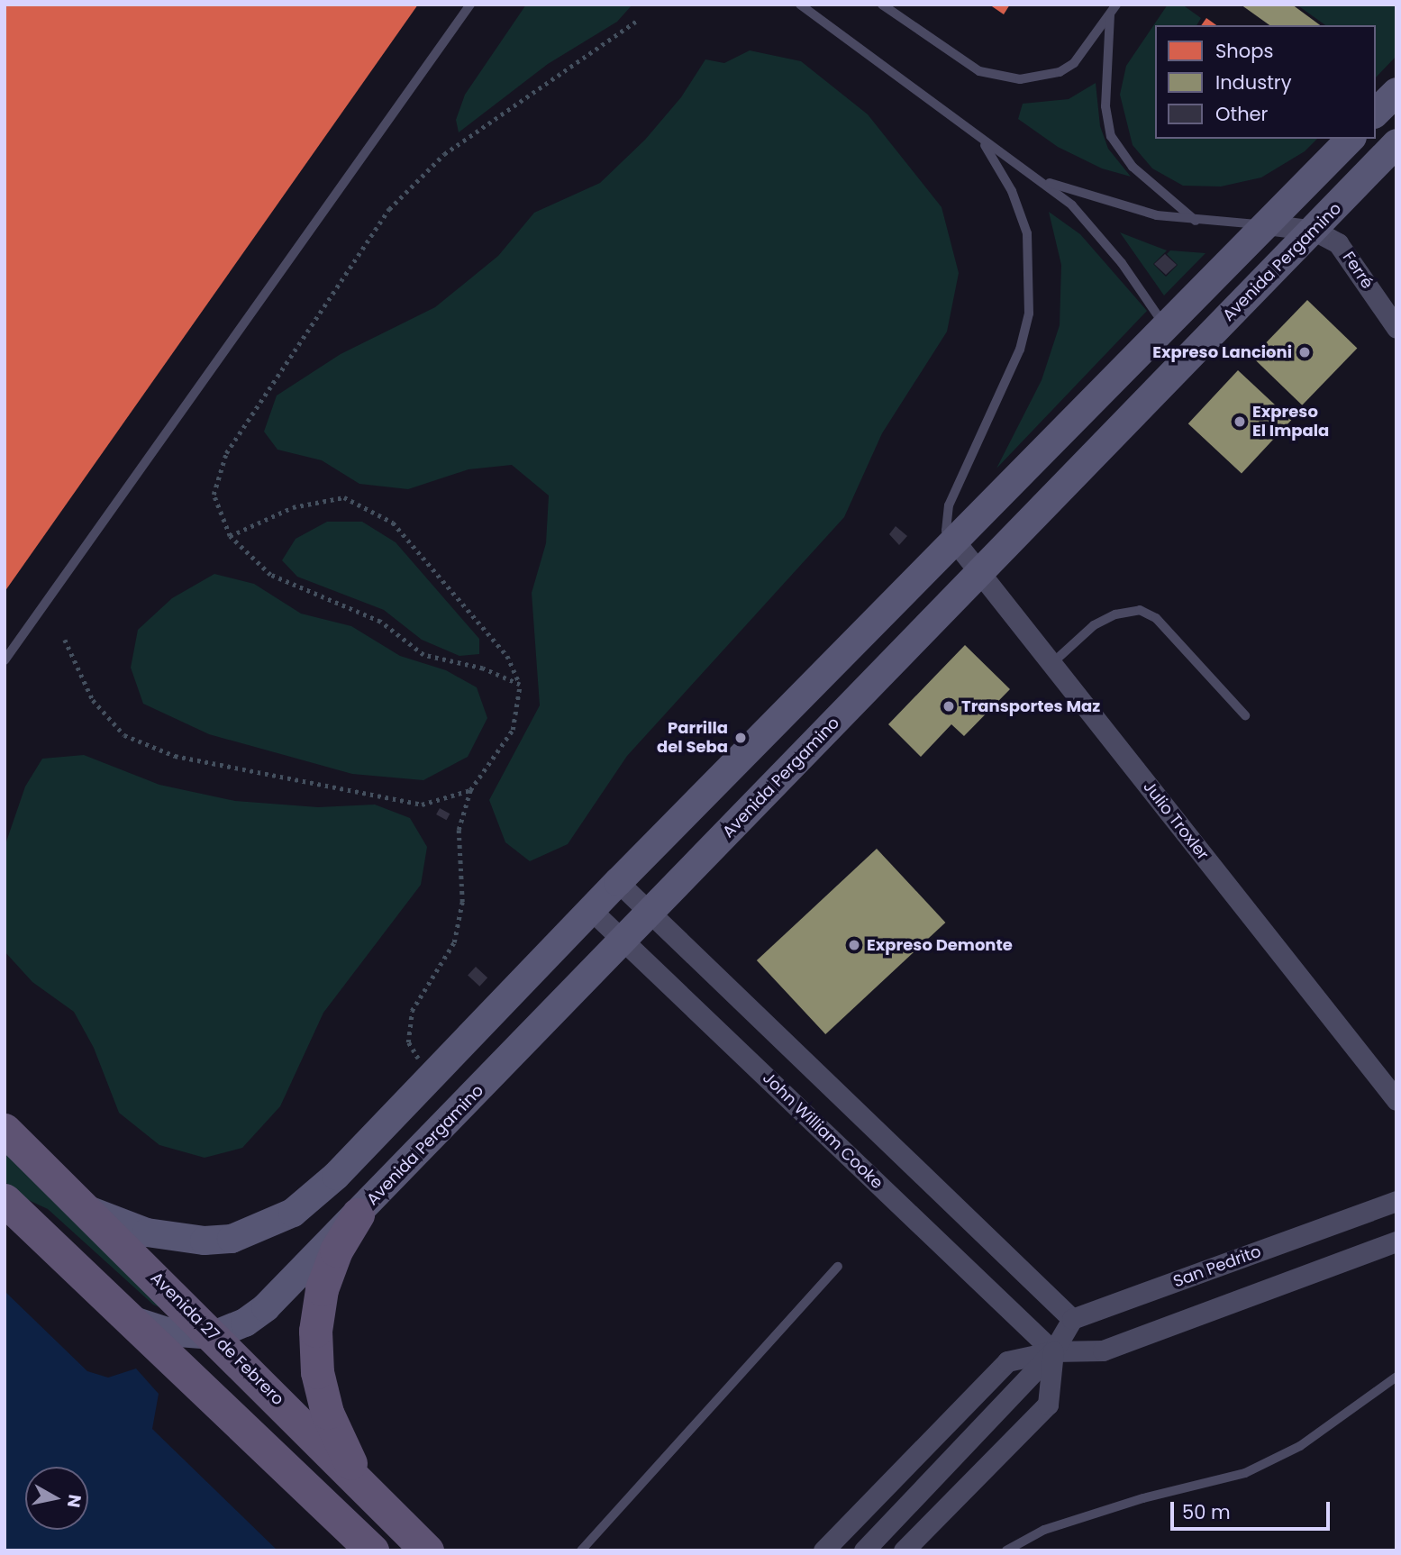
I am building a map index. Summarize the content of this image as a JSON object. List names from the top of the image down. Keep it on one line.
{"streets":{"main road":["Avenida Pergamino","Avenida 27 de Febrero"],"street":["Ferré","Julio Troxler","John William Cooke","San Pedrito"]},"crossings":[["Avenida Pergamino","Ferré"],["Avenida Pergamino","Julio Troxler"],["Avenida Pergamino","John William Cooke"],["Avenida Pergamino","Avenida 27 de Febrero"]],"places":["Expreso Lancioni","Expreso El Impala","Transportes Maz","Parrilla del Seba","Expreso Demonte"],"legend":["Shops","Industry","Other"],"scale_bar":"50 m","north":"right"}
